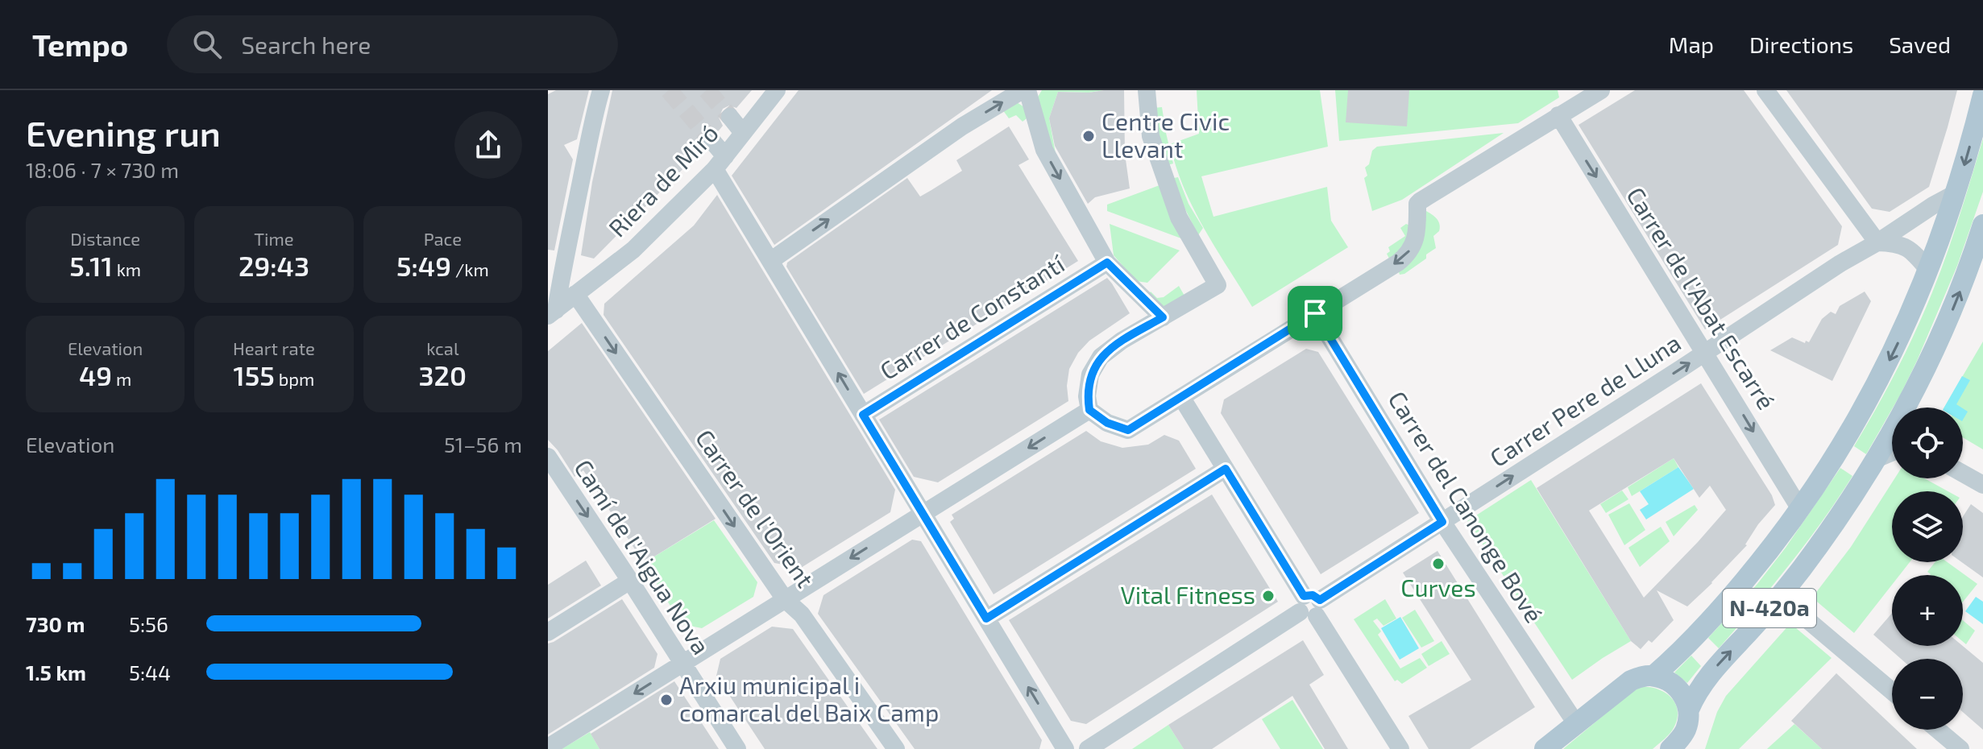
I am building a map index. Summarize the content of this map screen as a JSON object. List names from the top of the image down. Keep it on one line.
{"streets":{"main road":["N-420a"],"street":["Riera de Miró","Carrer de l'Abat Escarré","Carrer de Constantí","Carrer Pere de Lluna","Carrer del Canonge Bové","Carrer de l'Orient","Camí de l'Aigua Nova"]},"crossings":[["Riera de Miró","Carrer de l'Orient"],["Carrer de l'Abat Escarré","Carrer Pere de Lluna"],["Carrer de l'Abat Escarré","N-420a"],["Carrer Pere de Lluna","Carrer del Canonge Bové"],["Carrer Pere de Lluna","N-420a"],["Carrer del Canonge Bové","N-420a"]],"one_way":["Carrer de l'Abat Escarré","Carrer de l'Orient","Camí de l'Aigua Nova"],"places":["Centre Civic Llevant","Curves","Vital Fitness","Arxiu municipal i comarcal del Baix Camp"],"page":{"header":"Tempo","search":"Search here","nav":["Map","Directions","Saved"],"heading":["Evening run","18:06 · 7 × 730 m"],"stats":[["Distance","5.11 km"],["Time","29:43"],["Pace","5:49 /km"],["Elevation","49 m"],["Heart rate","155 bpm"],["kcal","320"]],"map_buttons":["+","−"],"chart":["Elevation","51–56 m"],"list":[{"name":"730 m","note":"5:56"},{"name":"1.5 km","note":"5:44"}]}}
